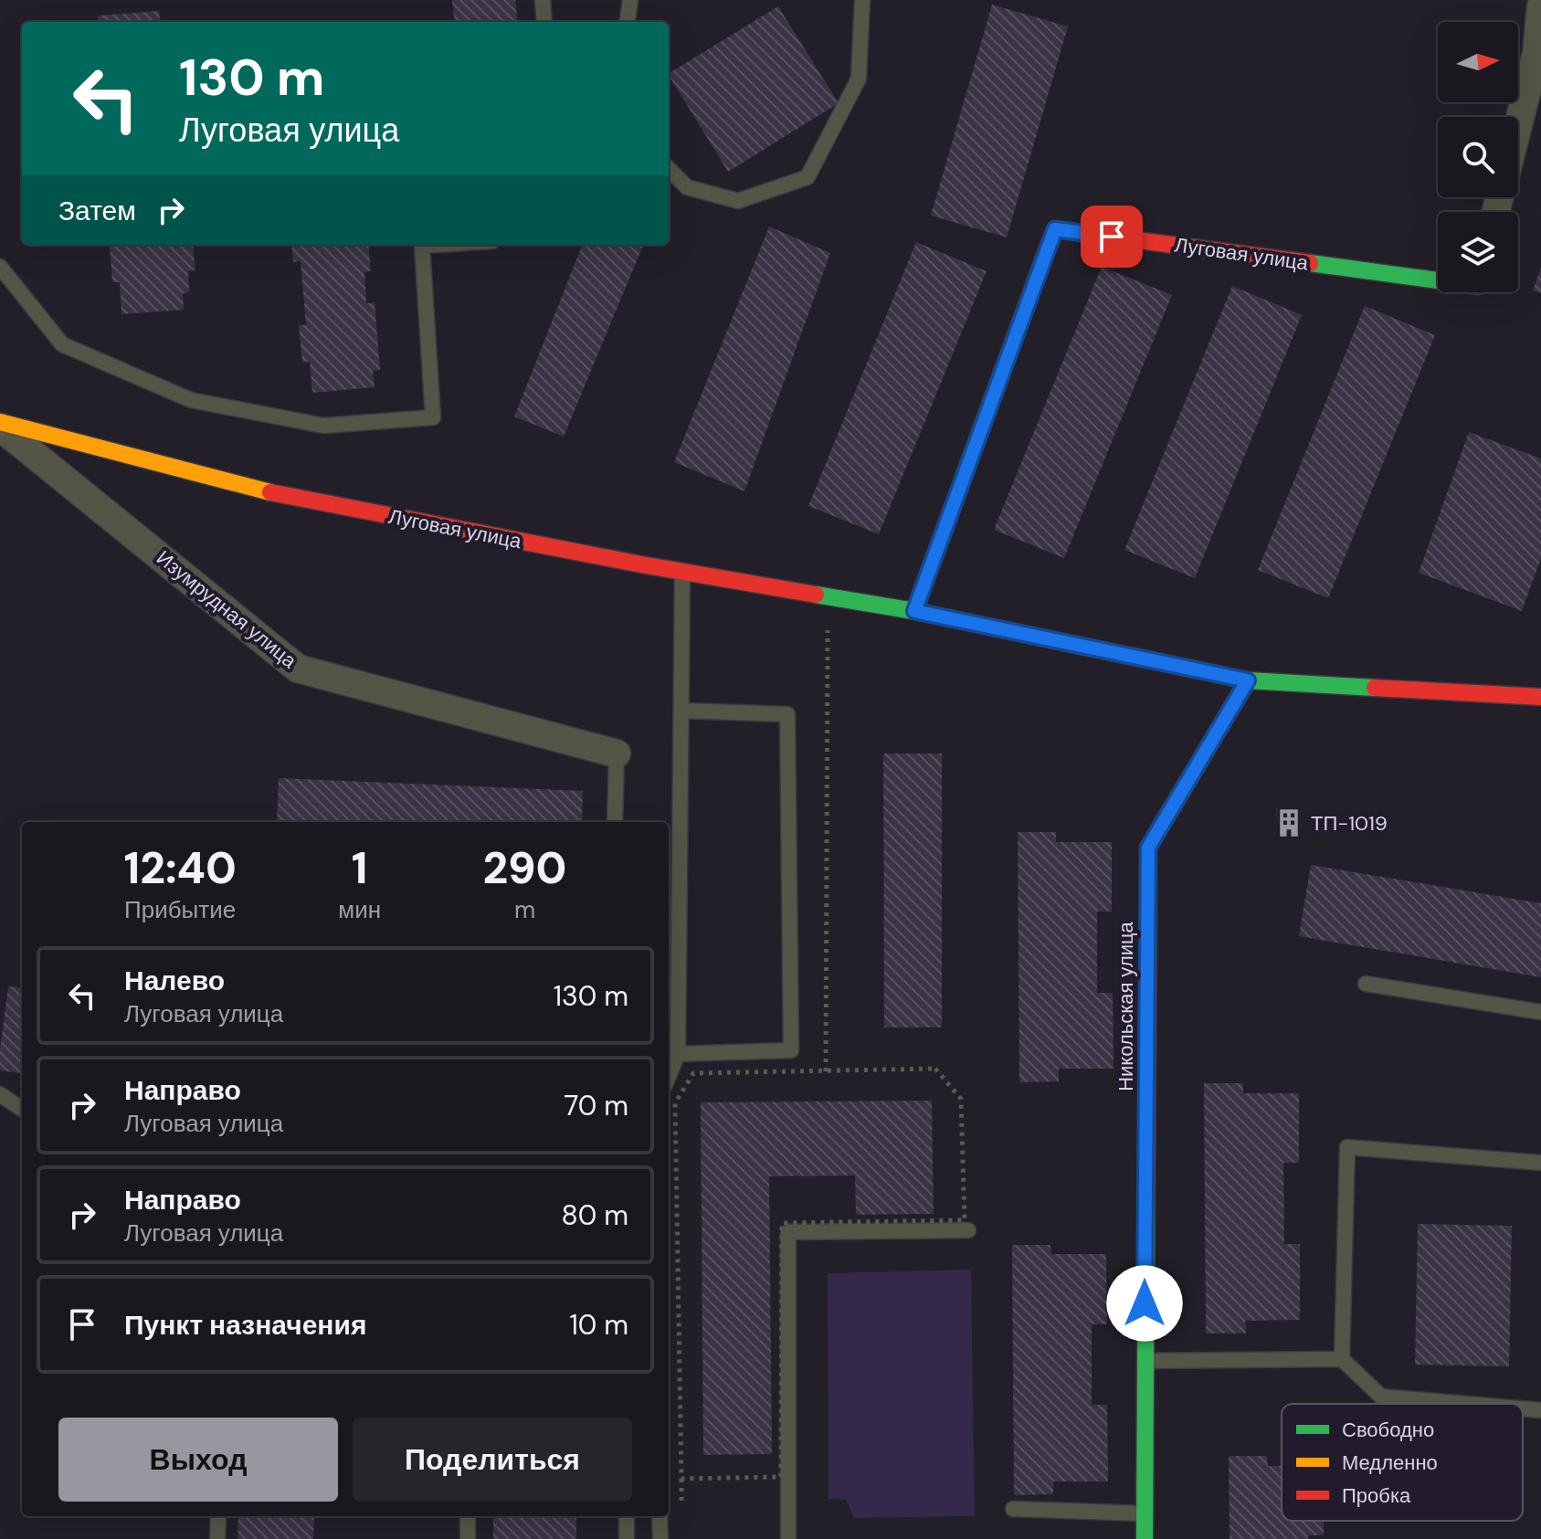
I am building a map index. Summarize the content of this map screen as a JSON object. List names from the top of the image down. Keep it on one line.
{"streets":{"street":["Луговая улица","Изумрудная улица","Никольская улица"]},"crossings":[["Луговая улица","Изумрудная улица"],["Луговая улица","Никольская улица"]],"places":{"building":["ТП-1019"]},"legend":["Свободно","Медленно","Пробка"],"north":"right","page":{"turn":["130 m","Луговая улица"],"then":"Затем","eta":["12:40","Прибытие","1","мин","290","m"],"list":[{"name":"Налево","note":"Луговая улица","value":"130 m"},{"name":"Направо","note":"Луговая улица","value":"70 m"},{"name":"Направо","note":"Луговая улица","value":"80 m"},{"name":"Пункт назначения","value":"10 m"}],"buttons":["Выход","Поделиться"]}}
